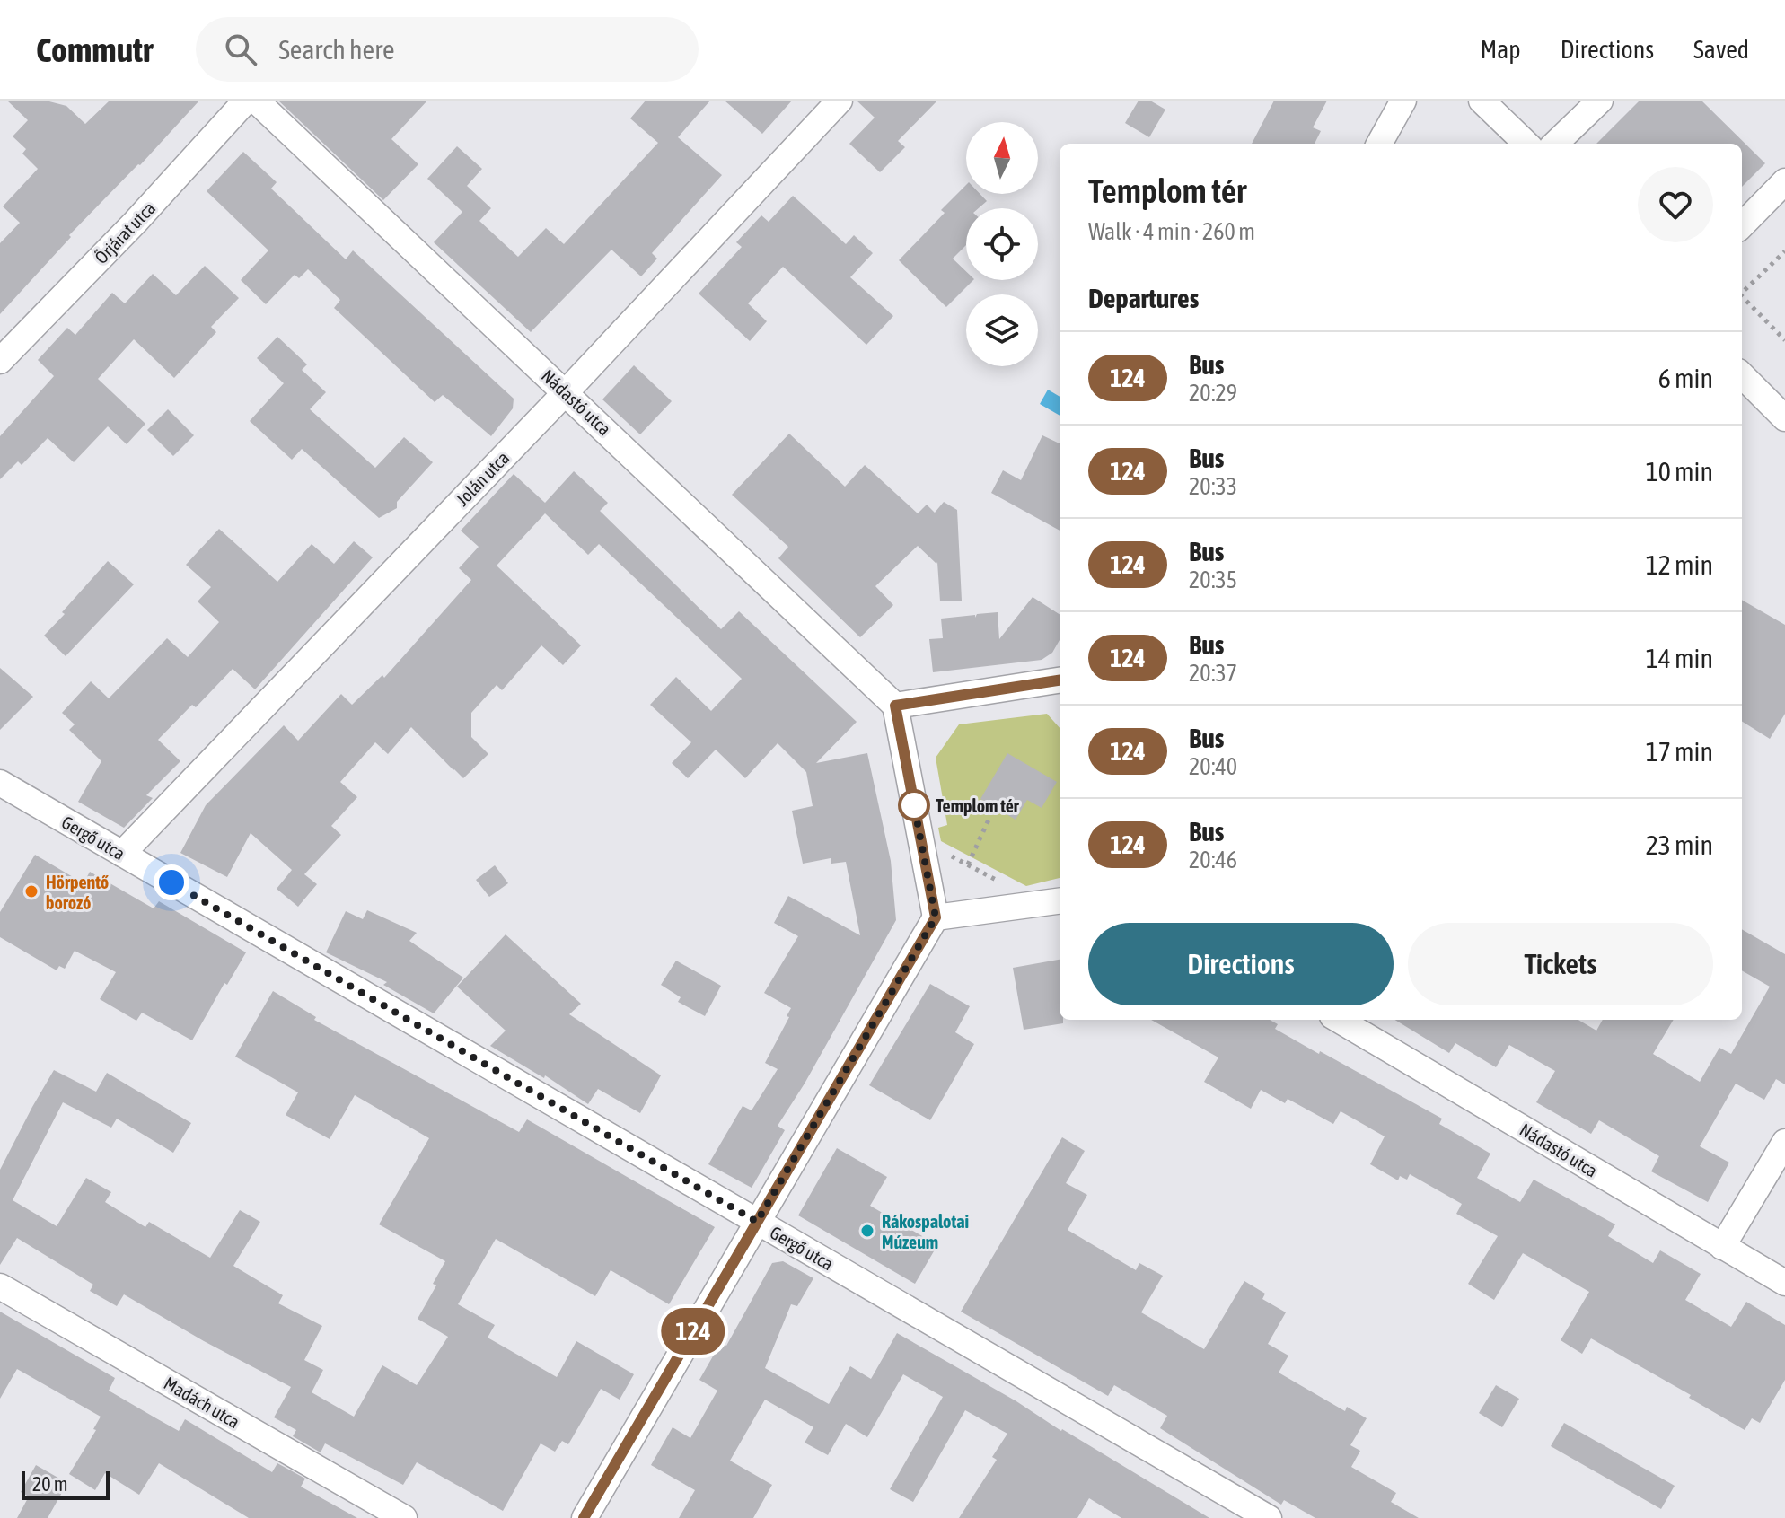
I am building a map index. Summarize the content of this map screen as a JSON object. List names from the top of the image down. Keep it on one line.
{"streets":{"street":["Őrjárat utca","Nádastó utca","Jolán utca","Gergő utca","Madách utca"]},"crossings":[["Nádastó utca","Jolán utca"],["Jolán utca","Gergő utca"]],"places":["Templom tér","Hörpentő borozó","Rákospalotai Múzeum"],"lines":["bus line 124"],"scale_bar":"20 m","north":"top","page":{"header":"Commutr","search":"Search here","nav":["Map","Directions","Saved"],"on_map":"124","heading":[["Templom tér","Walk · 4 min · 260 m"],"Departures"],"list":[{"mark":"124","name":"Bus","note":"20:29","value":"6 min"},{"mark":"124","name":"Bus","note":"20:33","value":"10 min"},{"mark":"124","name":"Bus","note":"20:35","value":"12 min"},{"mark":"124","name":"Bus","note":"20:37","value":"14 min"},{"mark":"124","name":"Bus","note":"20:40","value":"17 min"},{"mark":"124","name":"Bus","note":"20:46","value":"23 min"}],"buttons":["Directions","Tickets"],"scale":"20 m"}}
